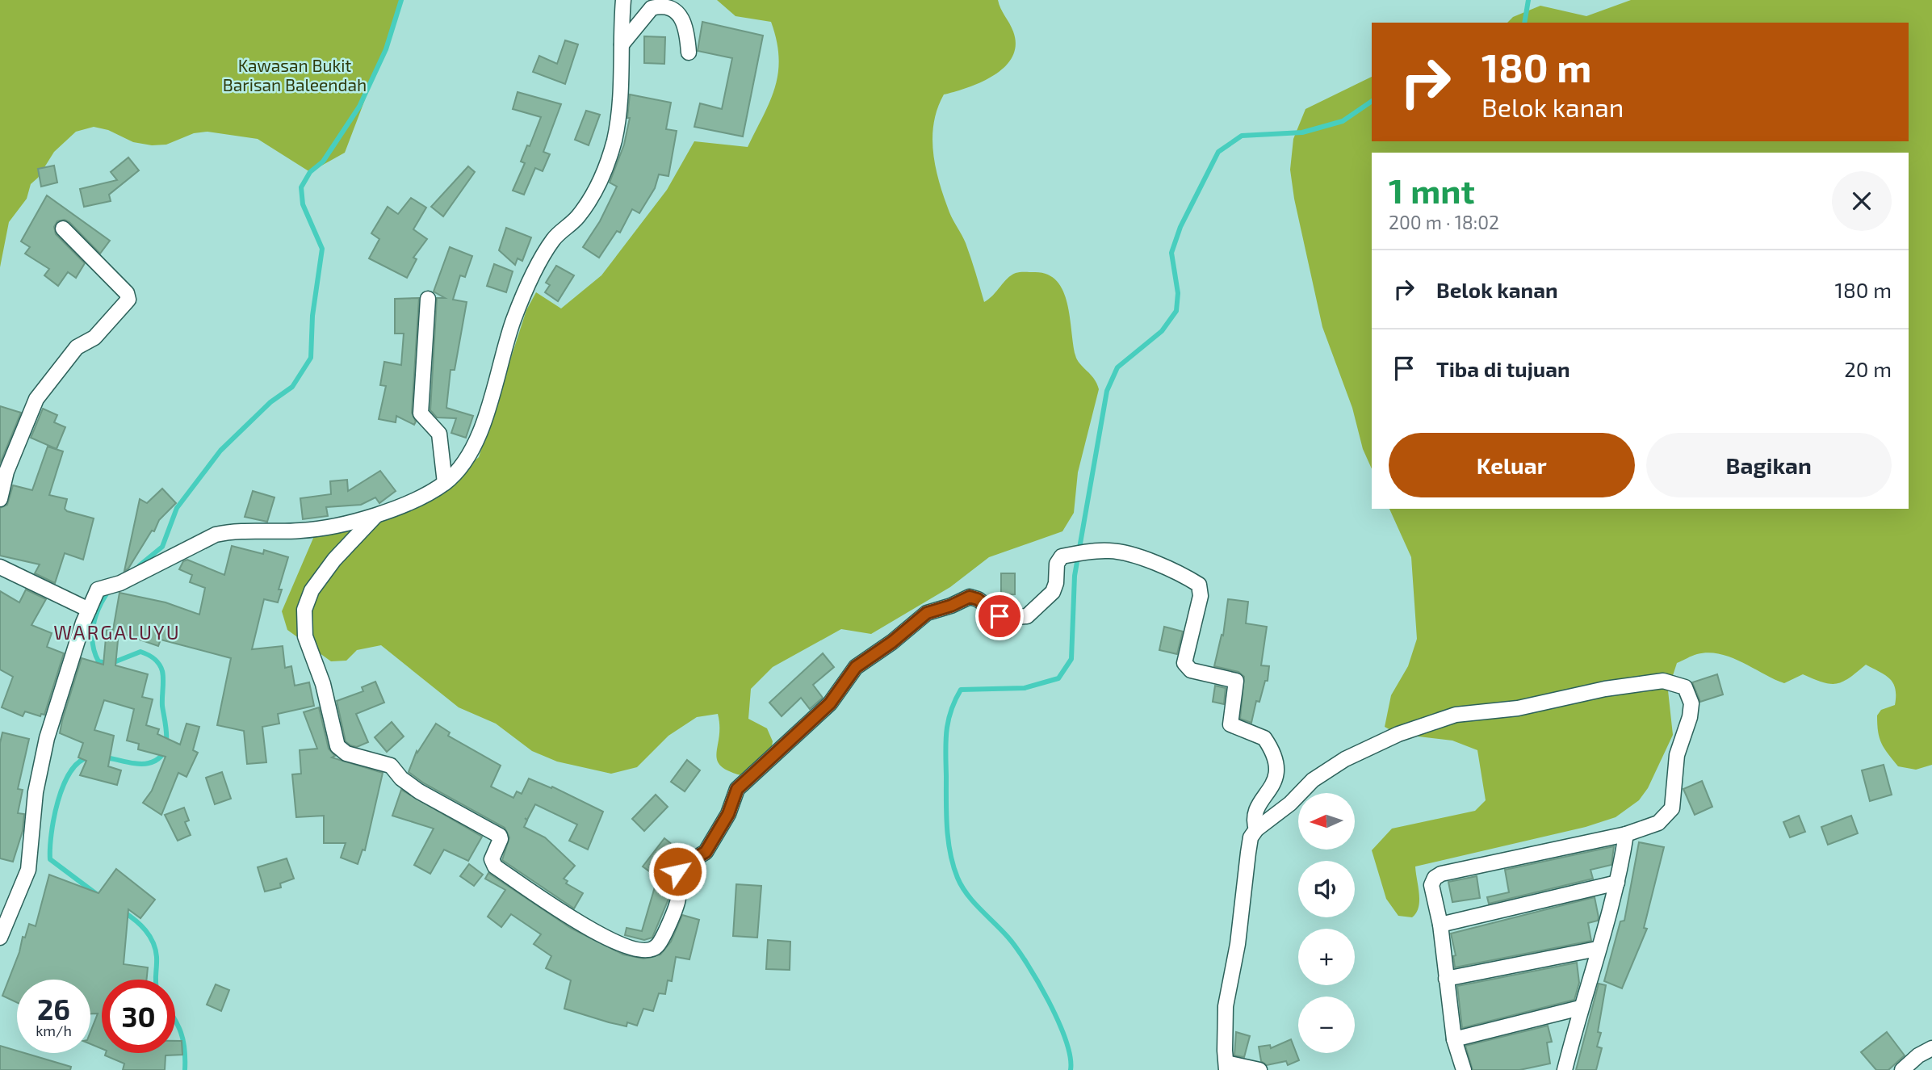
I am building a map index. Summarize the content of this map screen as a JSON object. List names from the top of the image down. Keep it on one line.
{"districts":["WARGALUYU"],"parks":["Kawasan Bukit Barisan Baleendah"],"north":"left","page":{"turn":["180 m","Belok kanan"],"heading":["1 mnt","200 m · 18:02"],"list":[{"name":"Belok kanan","value":"180 m"},{"name":"Tiba di tujuan","value":"20 m"}],"buttons":["Keluar","Bagikan"],"map_buttons":["+","−"],"speed":"26 km/h","limit":"30"}}
